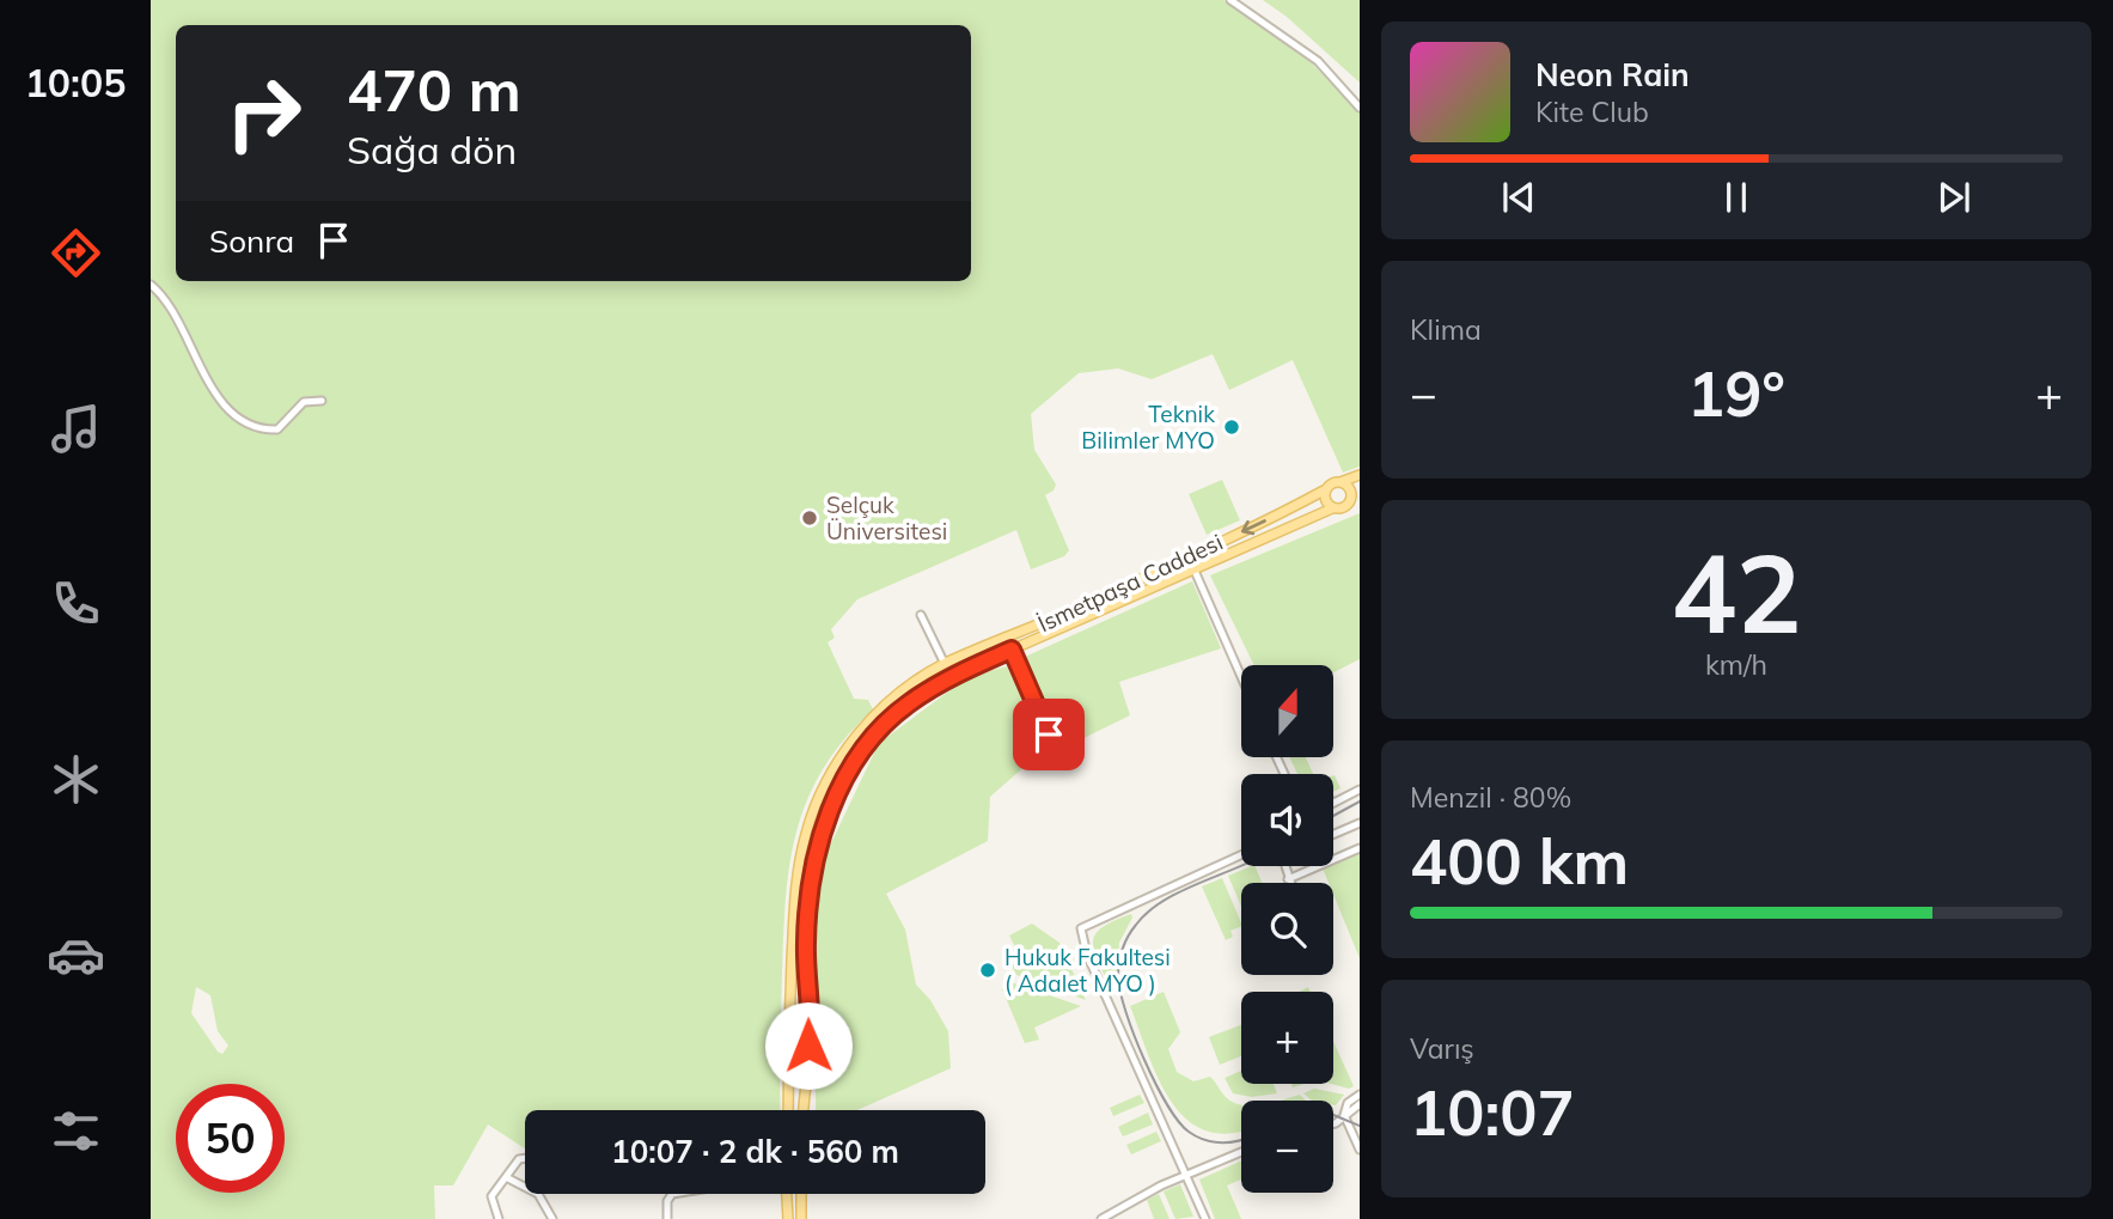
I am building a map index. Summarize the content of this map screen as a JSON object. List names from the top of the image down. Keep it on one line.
{"streets":{"main road":["İsmetpaşa Caddesi"]},"places":["Teknik Bilimler MYO","Selçuk Üniversitesi","Hukuk Fakultesi ( Adalet MYO )"],"north":"top","page":{"tabs":"10:05","turn":["470 m","Sağa dön"],"song":["Neon Rain","Kite Club"],"then":"Sonra","tile":["Klima",["42","km/h"],["Menzil · 80%","400 km"],["Varış","10:07"]],"heat":["−","19°","+"],"map_buttons":["+","−"],"limit":"50","trip":"10:07 · 2 dk · 560 m"}}
